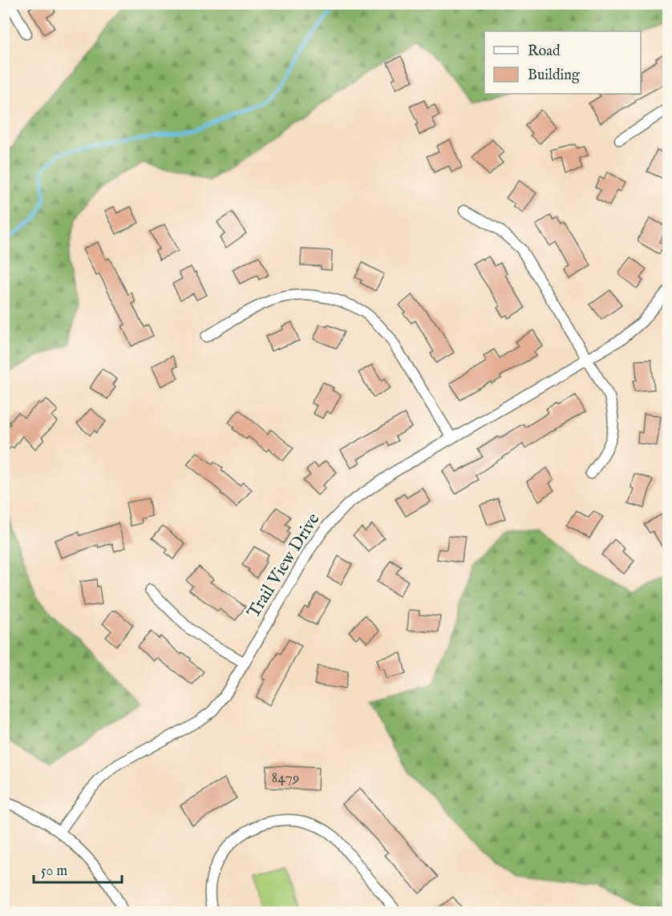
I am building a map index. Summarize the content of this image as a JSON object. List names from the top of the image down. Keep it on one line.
{"streets":{"street":["Trail View Drive"]},"house_numbers":["8479"],"legend":["Road","Building"],"scale_bar":"50 m"}
